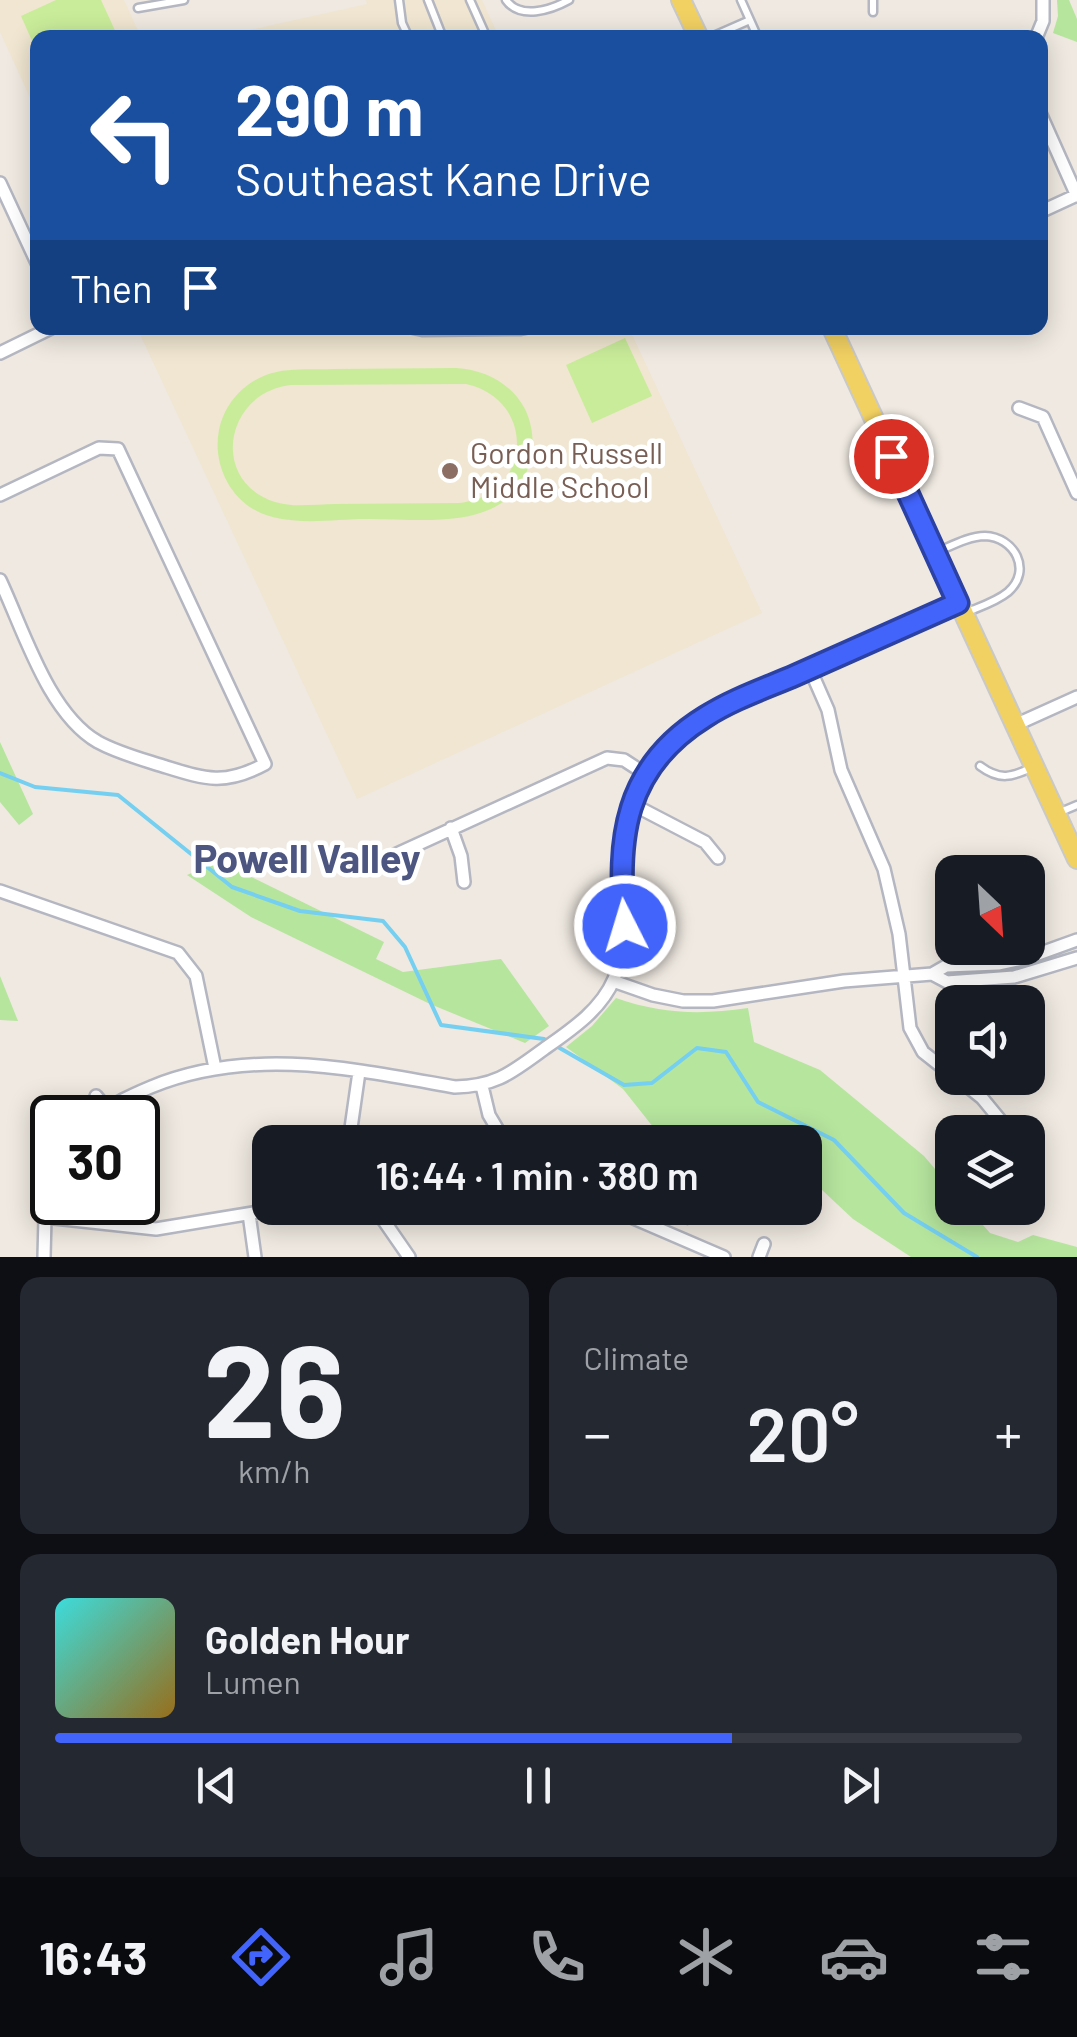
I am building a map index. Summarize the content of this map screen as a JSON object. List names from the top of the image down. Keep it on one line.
{"districts":["Powell Valley"],"places":["Gordon Russell Middle School"],"north":"bottom right","page":{"turn":["290 m","Southeast Kane Drive"],"then":"Then","limit":"30","trip":"16:44 · 1 min · 380 m","tile":[["26","km/h"],"Climate"],"heat":["−","20°","+"],"song":["Golden Hour","Lumen"],"tabs":"16:43"}}
